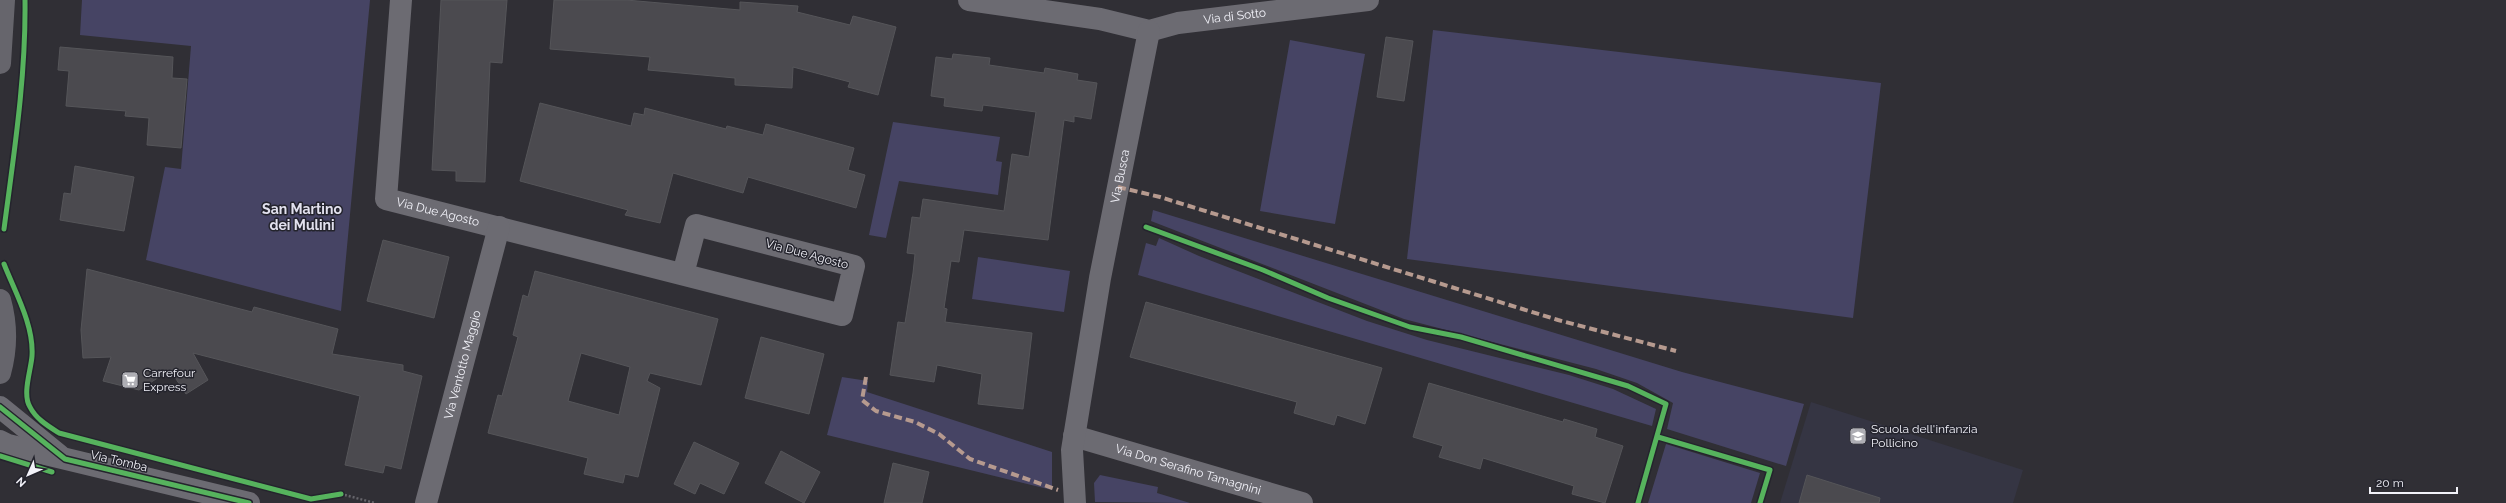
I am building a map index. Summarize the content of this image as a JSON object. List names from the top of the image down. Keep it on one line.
{"streets":{"street":["Via di Sotto","Via Busca","Via Due Agosto","Via Ventotto Maggio","Via Tomba","Via Don Serafino Tamagnini"]},"crossings":[["Via di Sotto","Via Busca"],["Via Busca","Via Don Serafino Tamagnini"],["Via Due Agosto","Via Ventotto Maggio"]],"districts":["San Martino dei Mulini"],"places":{"supermarket":["Carrefour Express"],"school or university":["Scuola dell'infanzia Pollicino"]},"scale_bar":"20 m","north":"bottom left"}
